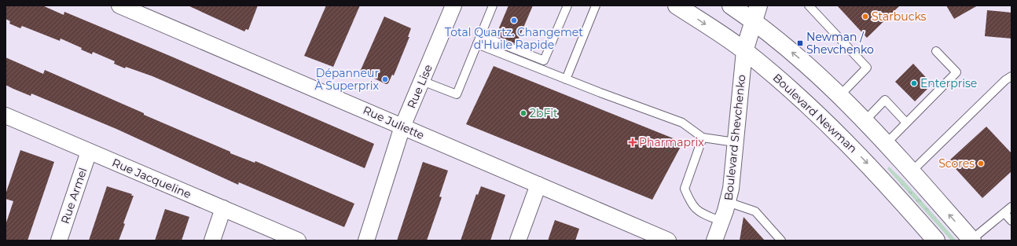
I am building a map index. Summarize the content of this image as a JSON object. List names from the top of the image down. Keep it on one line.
{"streets":{"main road":["Boulevard Newman","Boulevard Shevchenko"],"street":["Rue Lise","Rue Juliette","Rue Jacqueline","Rue Armel"]},"crossings":[["Rue Lise","Rue Juliette"],["Boulevard Newman","Boulevard Shevchenko"],["Rue Jacqueline","Rue Armel"]],"places":{"other":["Starbucks","Total Quartz. Changemet d'Huile Rapide","Dépanneur À Superprix","Enterprise","2bFit","Scores"],"transit":["Newman / Shevchenko"],"health":["Pharmaprix"]}}
